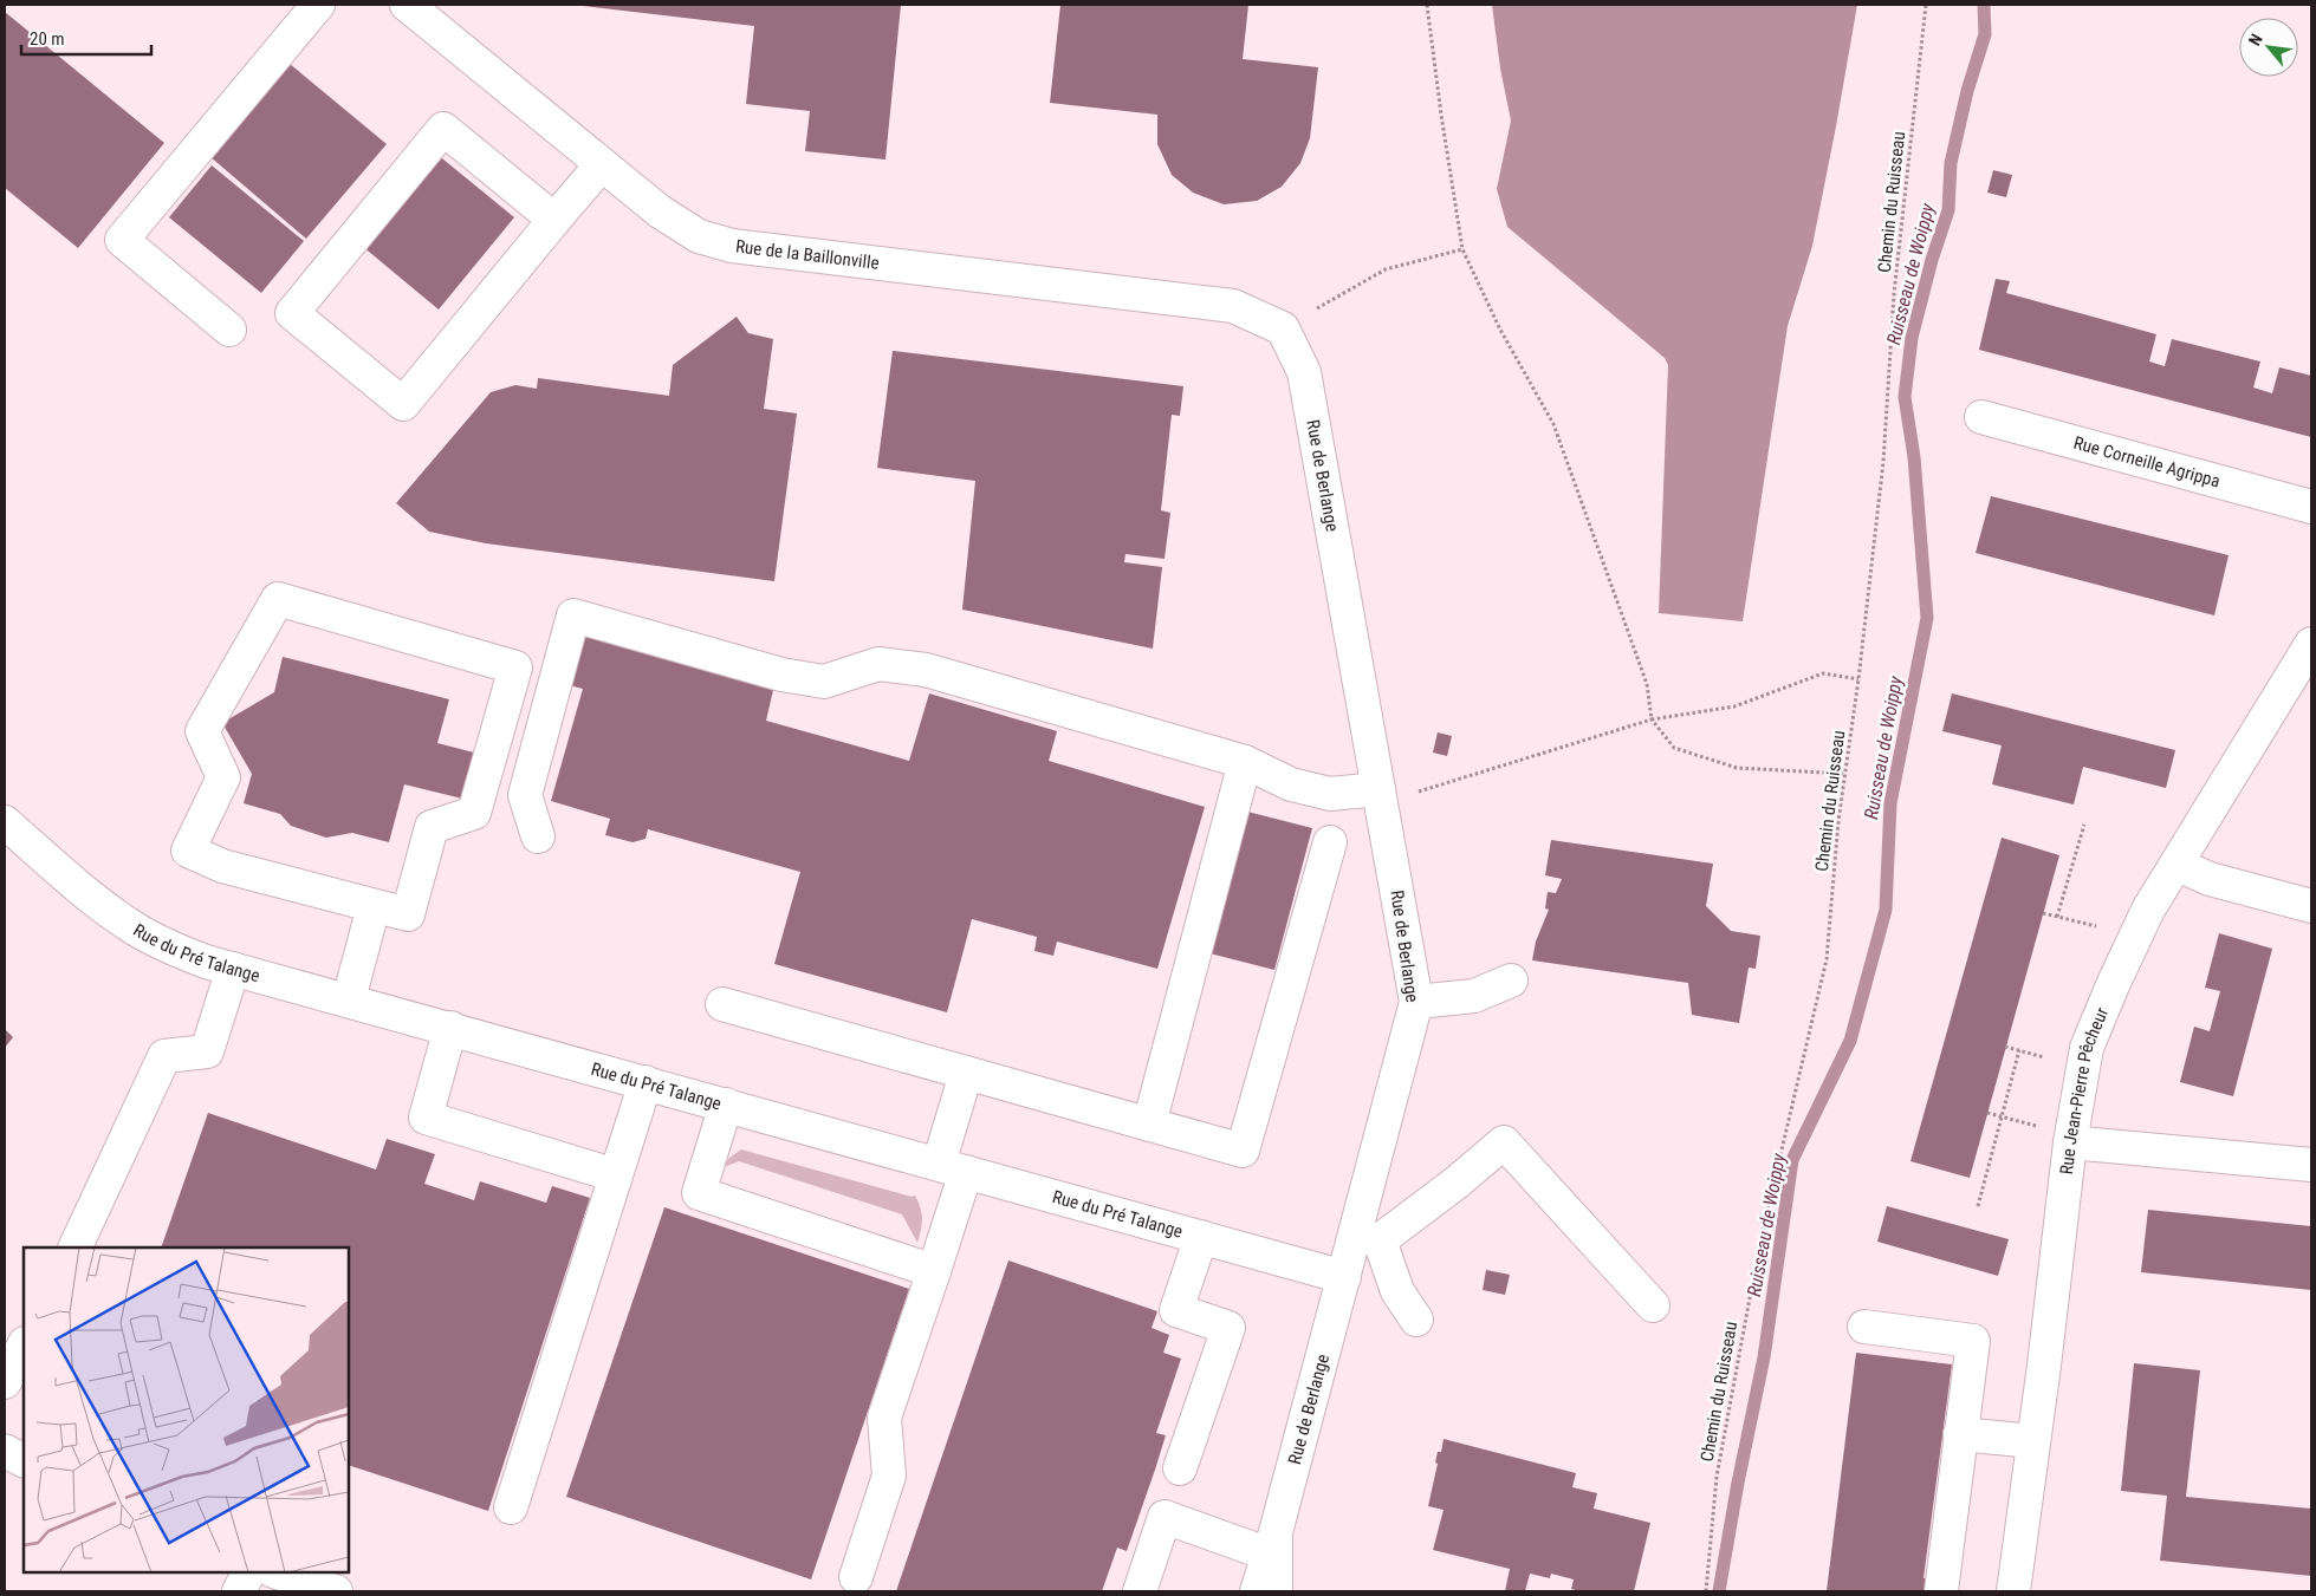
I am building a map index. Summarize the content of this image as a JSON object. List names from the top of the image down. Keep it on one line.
{"streets":{"street":["Rue de la Baillonville","Rue Corneille Agrippa","Rue de Berlange","Rue du Pré Talange","Rue Jean-Pierre Pêcheur"],"path":["Chemin du Ruisseau"]},"crossings":[["Rue de la Baillonville","Rue de Berlange"],["Rue de Berlange","Rue du Pré Talange"]],"water":["Ruisseau de Woippy"],"scale_bar":"20 m","north":"top left"}
